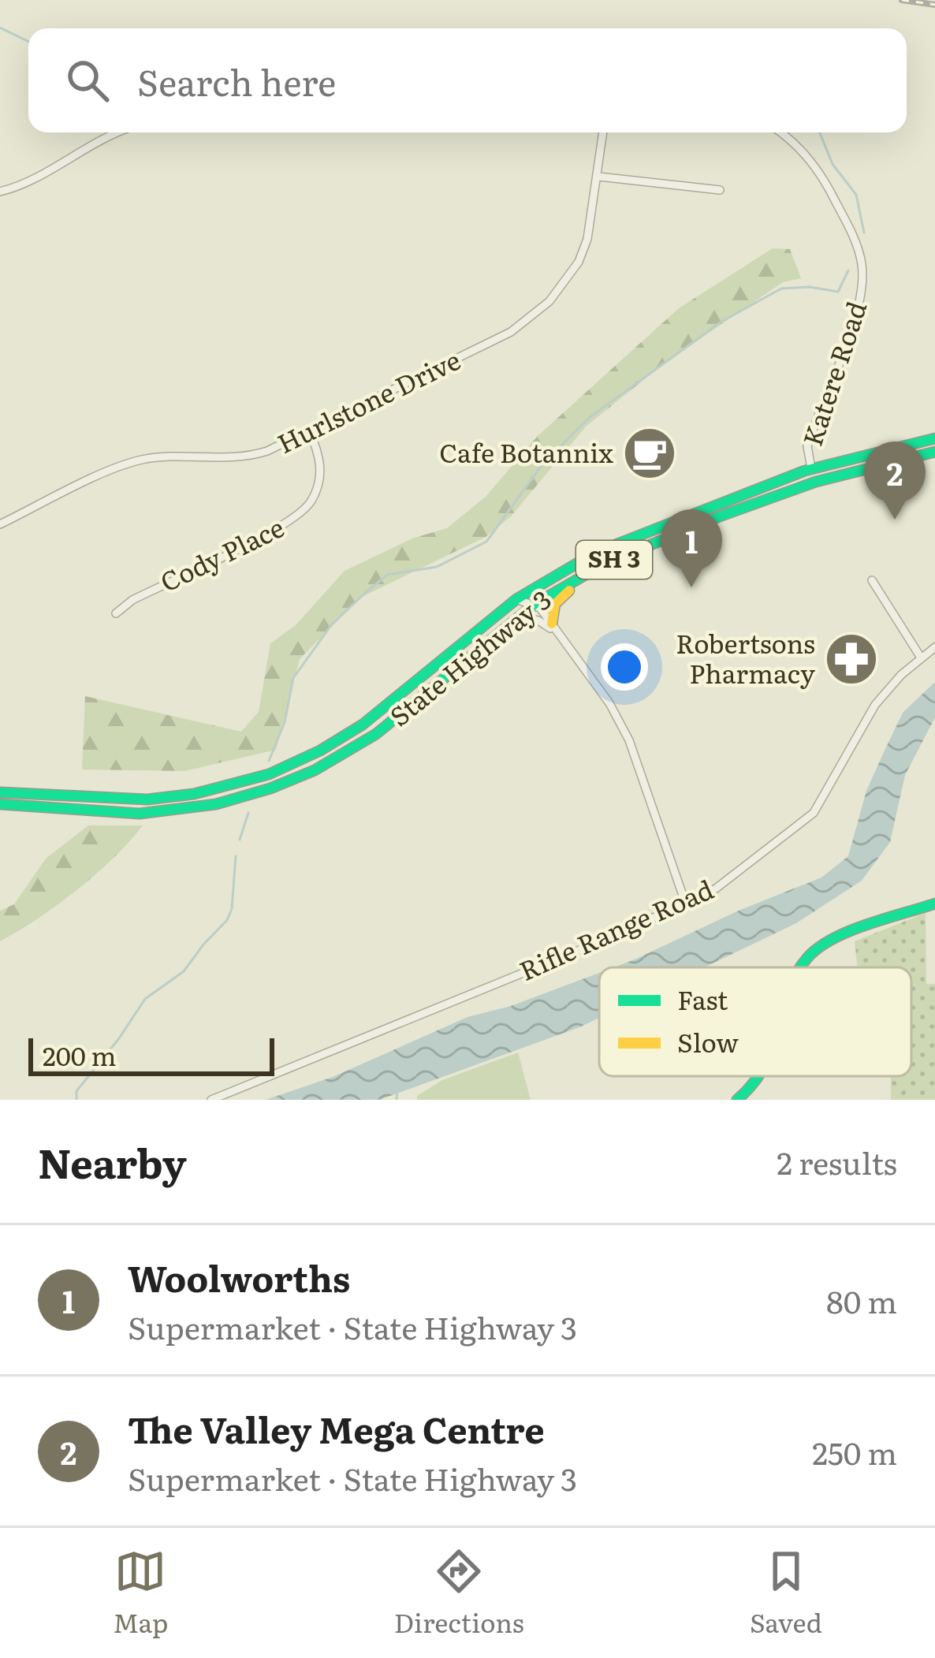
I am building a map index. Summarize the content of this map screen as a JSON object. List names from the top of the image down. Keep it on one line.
{"streets":{"main road":["SH 3","State Highway 3"],"street":["Katere Road","Hurlstone Drive","Cody Place","Rifle Range Road"]},"crossings":[["Katere Road","State Highway 3"],["Hurlstone Drive","Cody Place"]],"places":{"cafe":["Cafe Botannix"],"pharmacy":["Robertsons Pharmacy"]},"legend":["Fast","Slow"],"scale_bar":"200 m","page":{"search":"Search here","pins":["2","1"],"scale":"200 m","heading":["Nearby","2 results"],"list":[{"mark":"1","name":"Woolworths","note":"Supermarket · State Highway 3","value":"80 m"},{"mark":"2","name":"The Valley Mega Centre","note":"Supermarket · State Highway 3","value":"250 m"}],"nav":["Map","Directions","Saved"]}}
